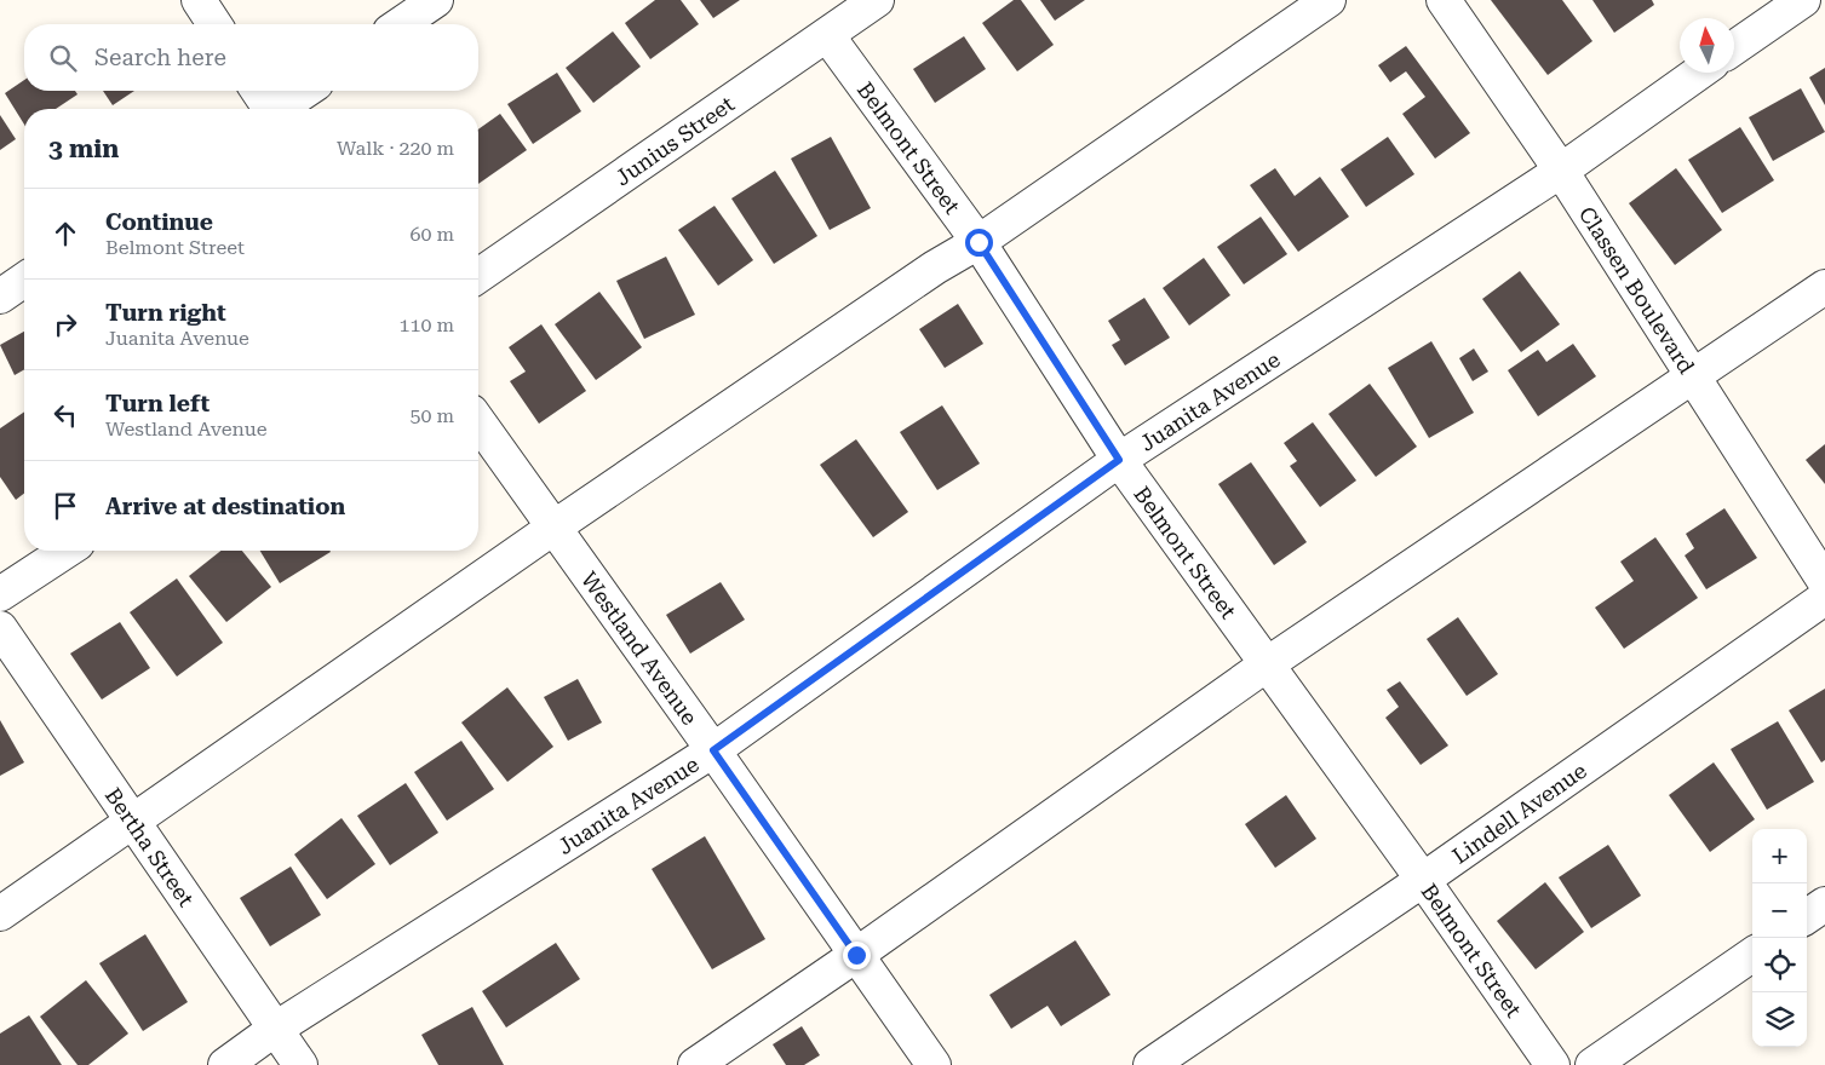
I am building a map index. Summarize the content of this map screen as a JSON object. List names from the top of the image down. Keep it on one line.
{"streets":{"street":["Junius Street","Belmont Street","Classen Boulevard","Juanita Avenue","Westland Avenue","Lindell Avenue","Bertha Street"]},"crossings":[["Junius Street","Belmont Street"],["Belmont Street","Juanita Avenue"],["Belmont Street","Lindell Avenue"],["Classen Boulevard","Juanita Avenue"],["Juanita Avenue","Westland Avenue"],["Juanita Avenue","Bertha Street"]],"north":"top","page":{"search":"Search here","heading":["3 min","Walk · 220 m"],"list":[["Continue","Belmont Street","60 m"],["Turn right","Juanita Avenue","110 m"],["Turn left","Westland Avenue","50 m"],"Arrive at destination"],"map_buttons":["+","−"]}}
